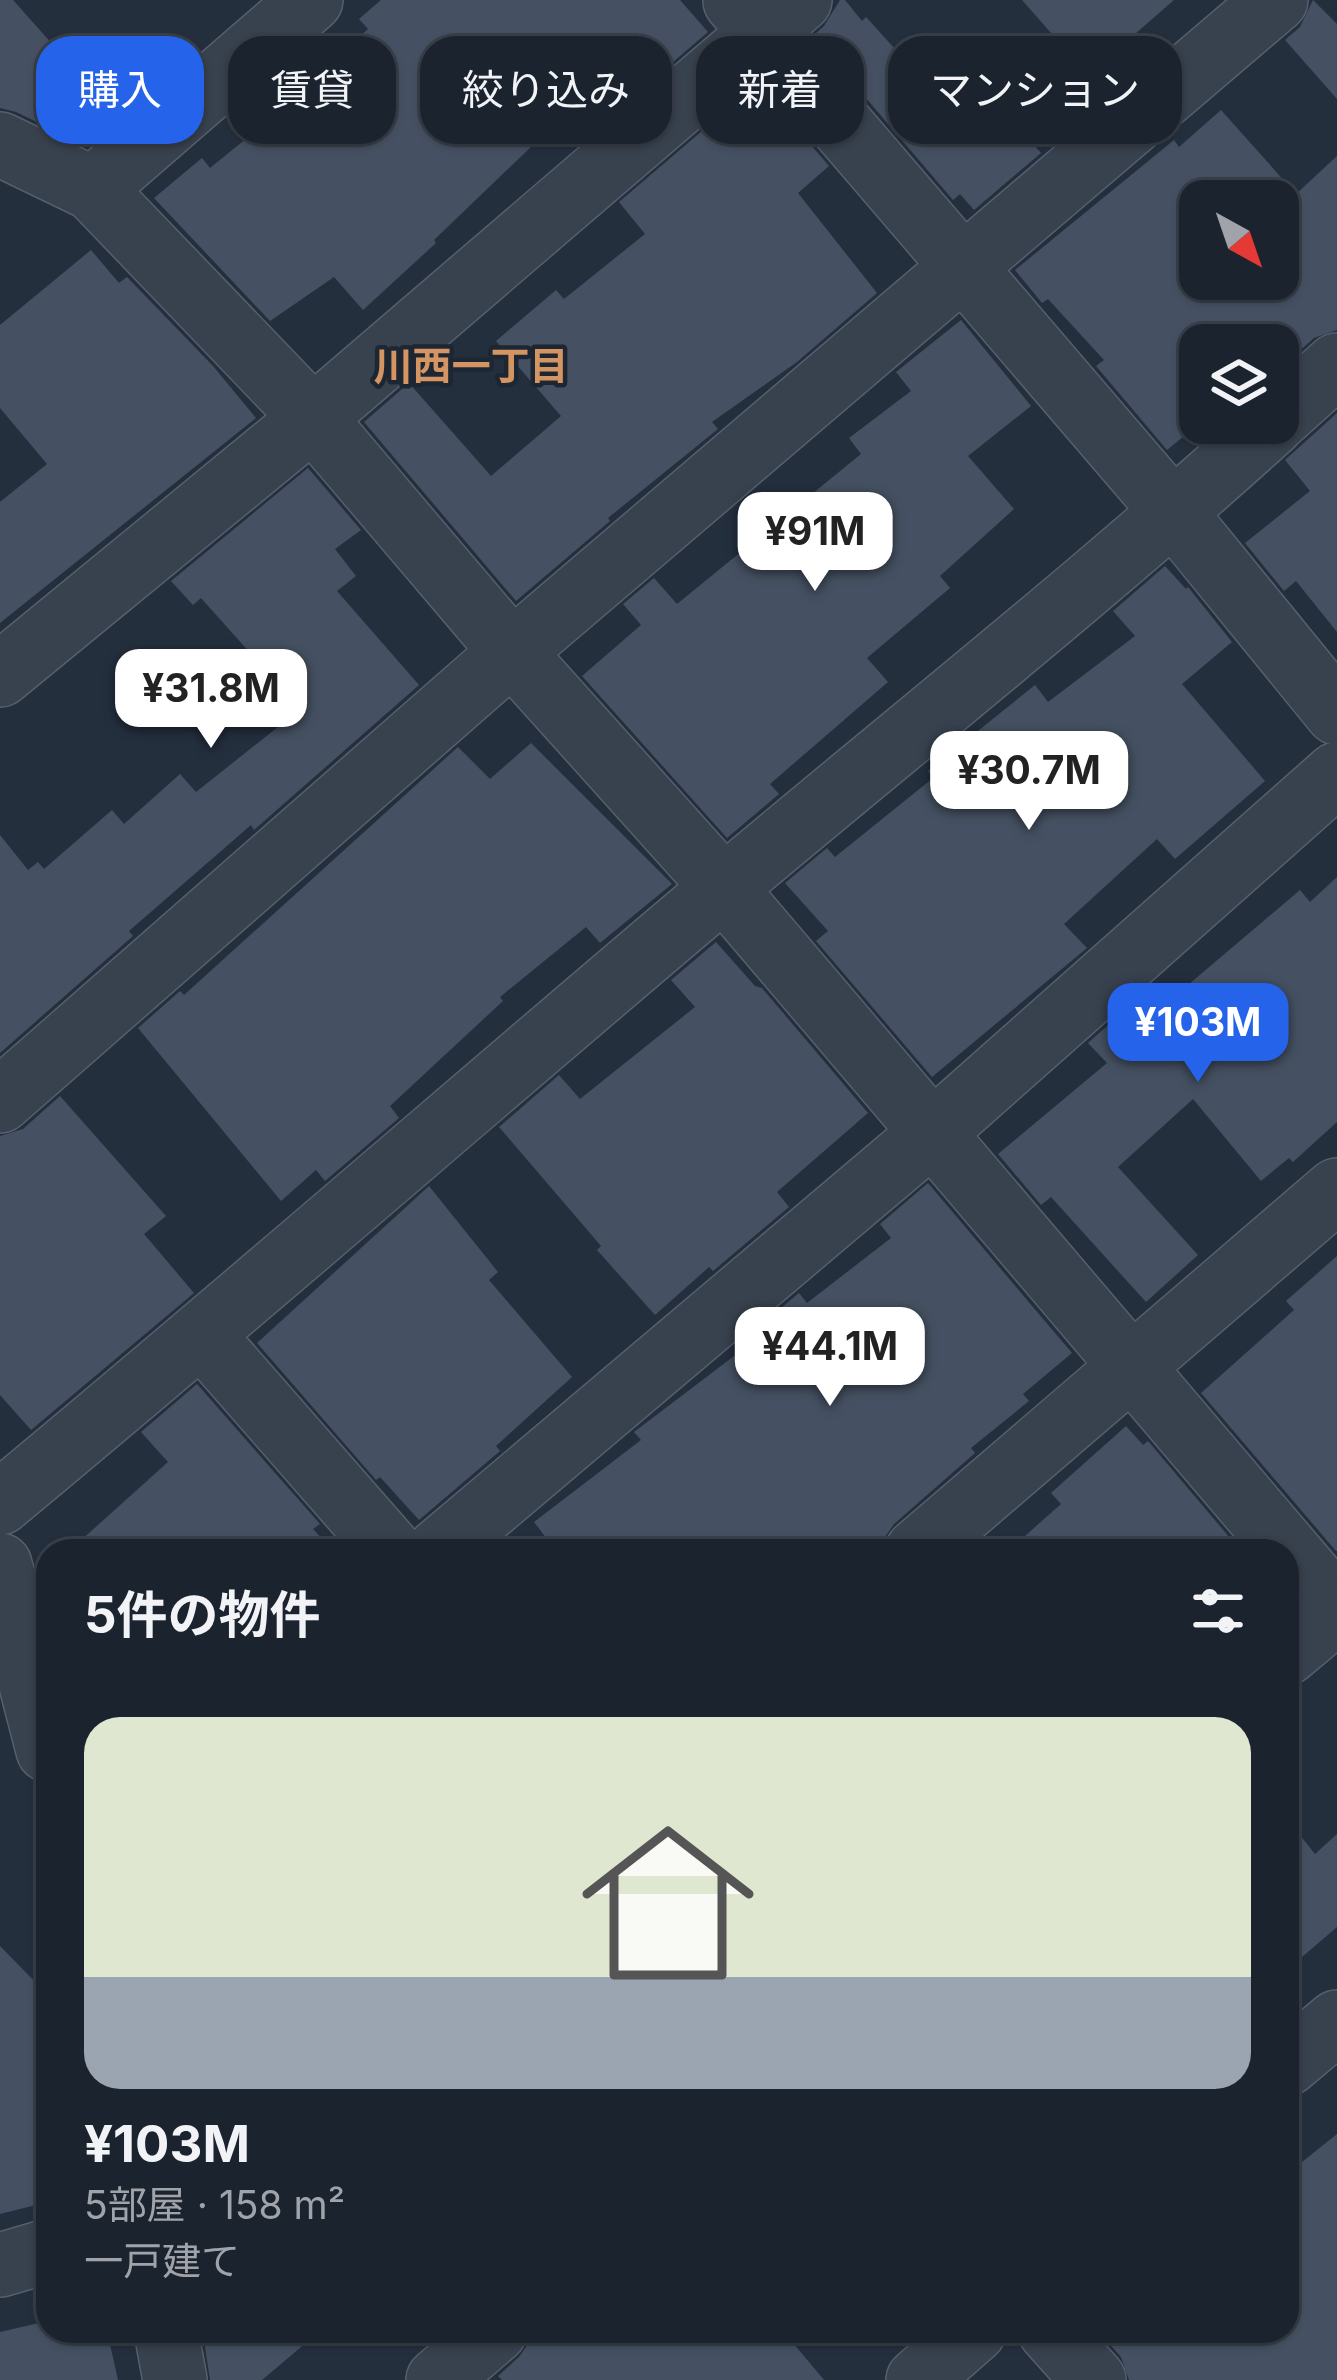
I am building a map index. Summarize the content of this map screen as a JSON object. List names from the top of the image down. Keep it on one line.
{"districts":["川西一丁目"],"north":"bottom right","page":{"chip":["購入","賃貸","絞り込み","新着","マンション"],"price":["¥91M","¥31.8M","¥30.7M","¥103M","¥44.1M"],"heading":"5件の物件","list":[{"name":"¥103M","note":"5部屋 · 158 m² · 一戸建て"}]}}
